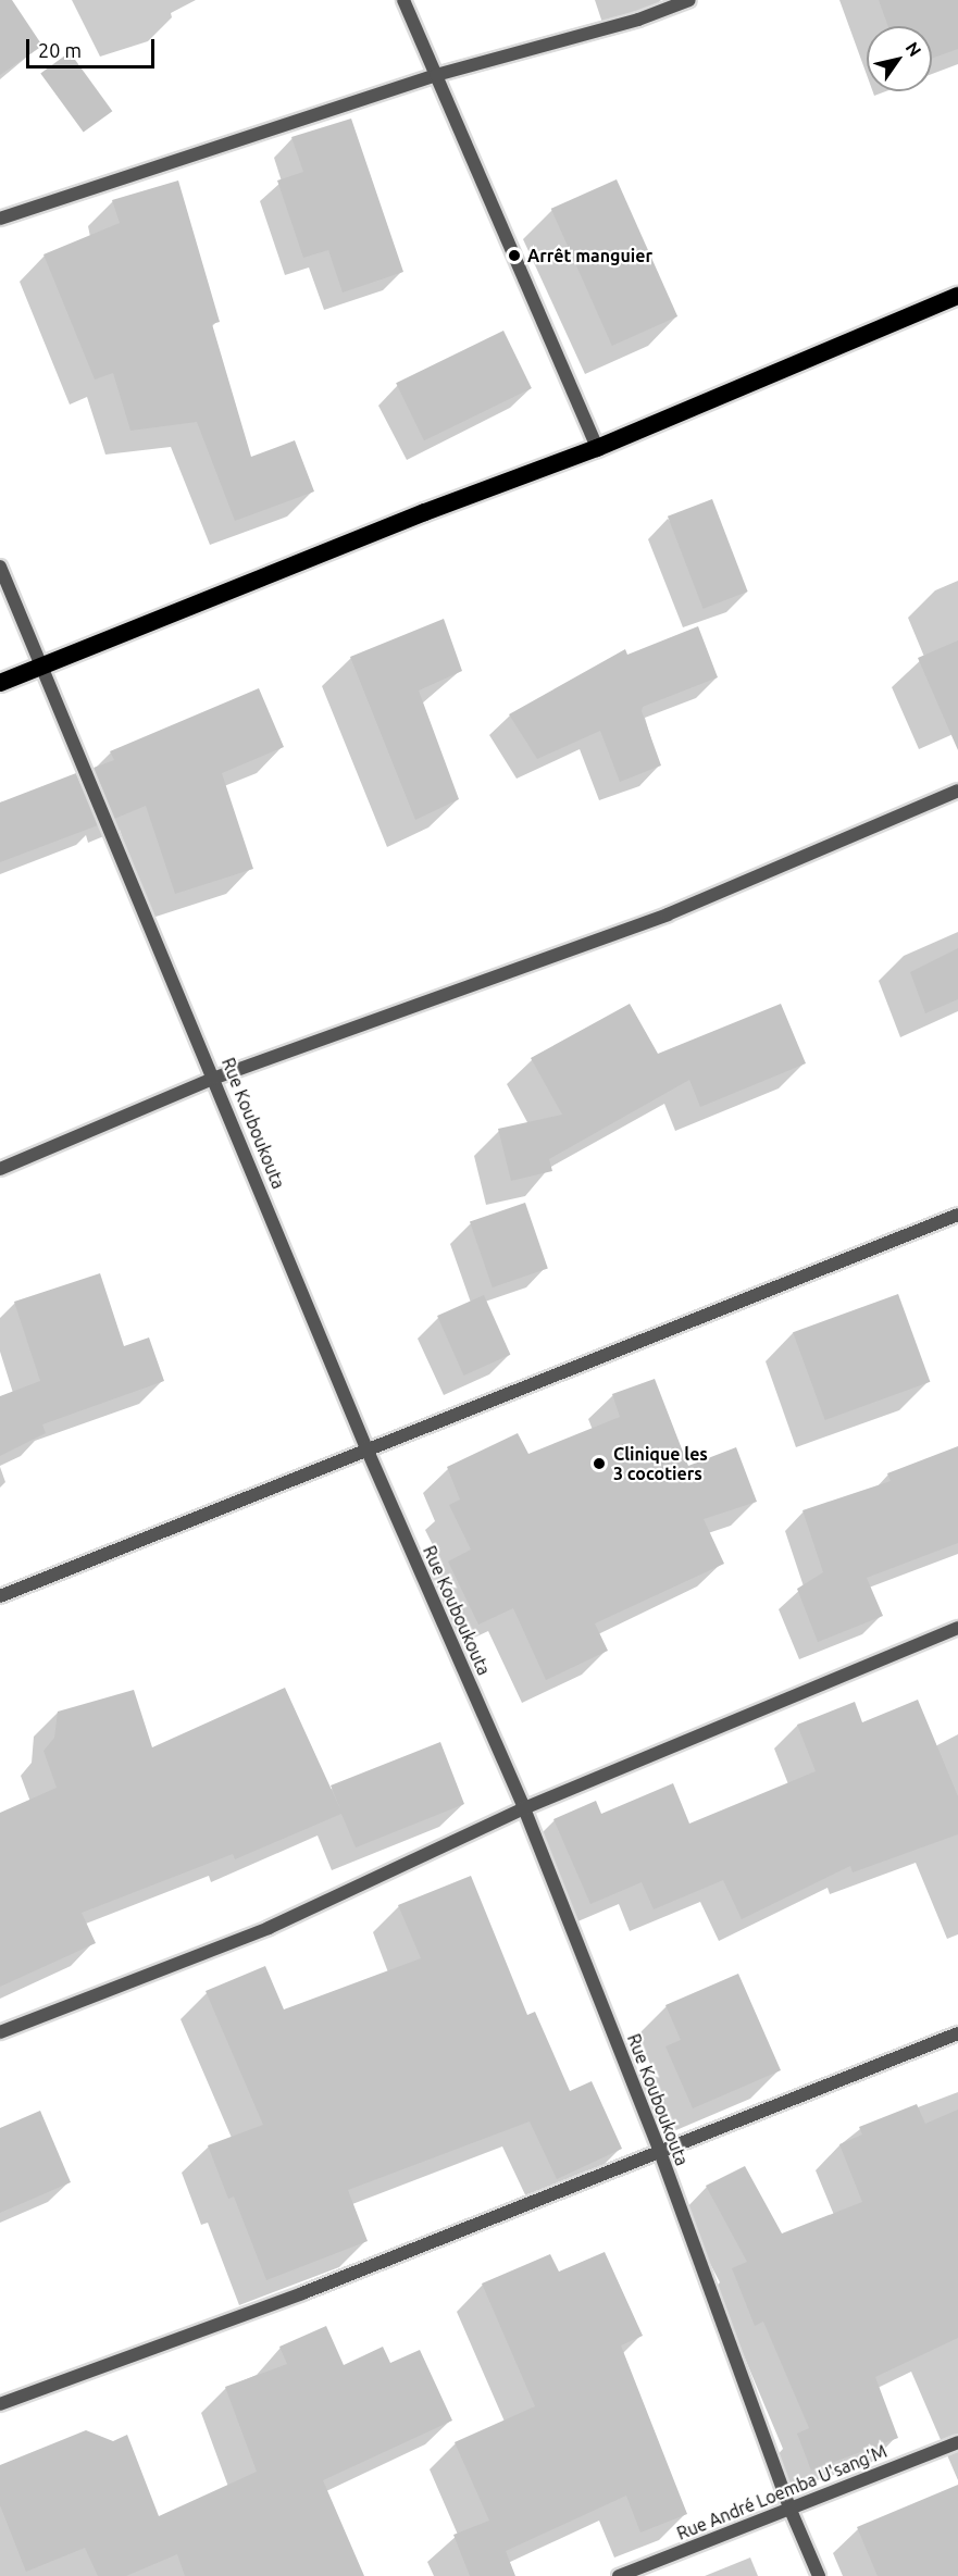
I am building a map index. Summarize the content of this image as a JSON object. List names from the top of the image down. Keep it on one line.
{"streets":{"street":["Rue Kouboukouta","Rue André Loemba U'sang'M"]},"crossings":[["Rue Kouboukouta","Rue André Loemba U'sang'M"]],"places":["Arrêt manguier","Clinique les 3 cocotiers"],"scale_bar":"20 m","north":"top right"}
